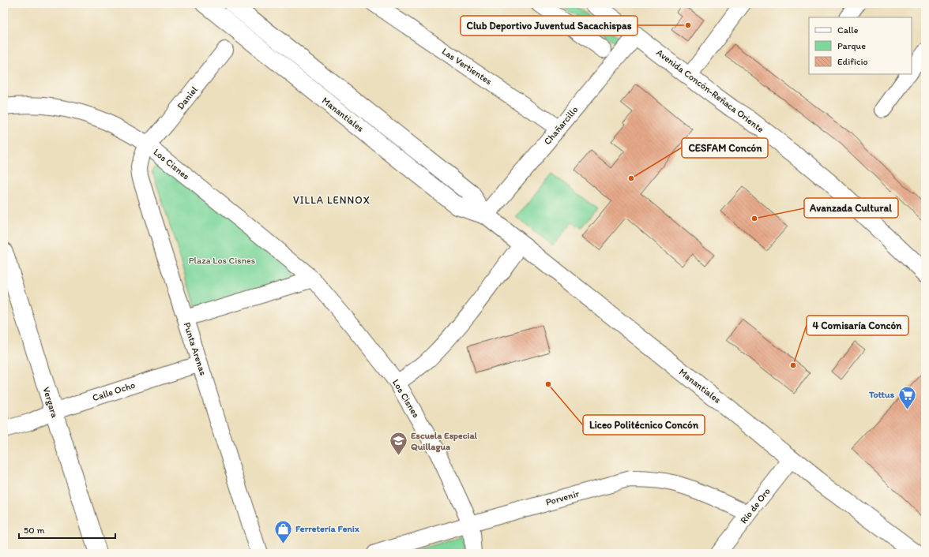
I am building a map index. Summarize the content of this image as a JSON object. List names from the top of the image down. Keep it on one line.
{"streets":{"street":["Las Vertientes","Avenida Concón-Reñaca Oriente","Daniel","Manantiales","Chañarcillo","Los Cisnes","Punta Arenas","Calle Ocho","Vergara","Porvenir","Río de Oro"]},"crossings":[["Las Vertientes","Chañarcillo"],["Avenida Concón-Reñaca Oriente","Chañarcillo"],["Daniel","Los Cisnes"],["Daniel","Punta Arenas"],["Manantiales","Chañarcillo"],["Manantiales","Río de Oro"],["Los Cisnes","Punta Arenas"],["Los Cisnes","Porvenir"],["Punta Arenas","Calle Ocho"],["Calle Ocho","Vergara"],["Porvenir","Río de Oro"]],"districts":["VILLA LENNOX"],"parks":["Plaza Los Cisnes"],"places":{"other":["Club Deportivo Juventud Sacachispas","CESFAM Concón","Avanzada Cultural","4 Comisaría Concón","Liceo Politécnico Concón"],"supermarket":["Tottus"],"school or university":["Escuela Especial Quillagua"],"shop":["Ferretería Fenix"]},"legend":["Calle","Parque","Edificio"],"scale_bar":"50 m"}
